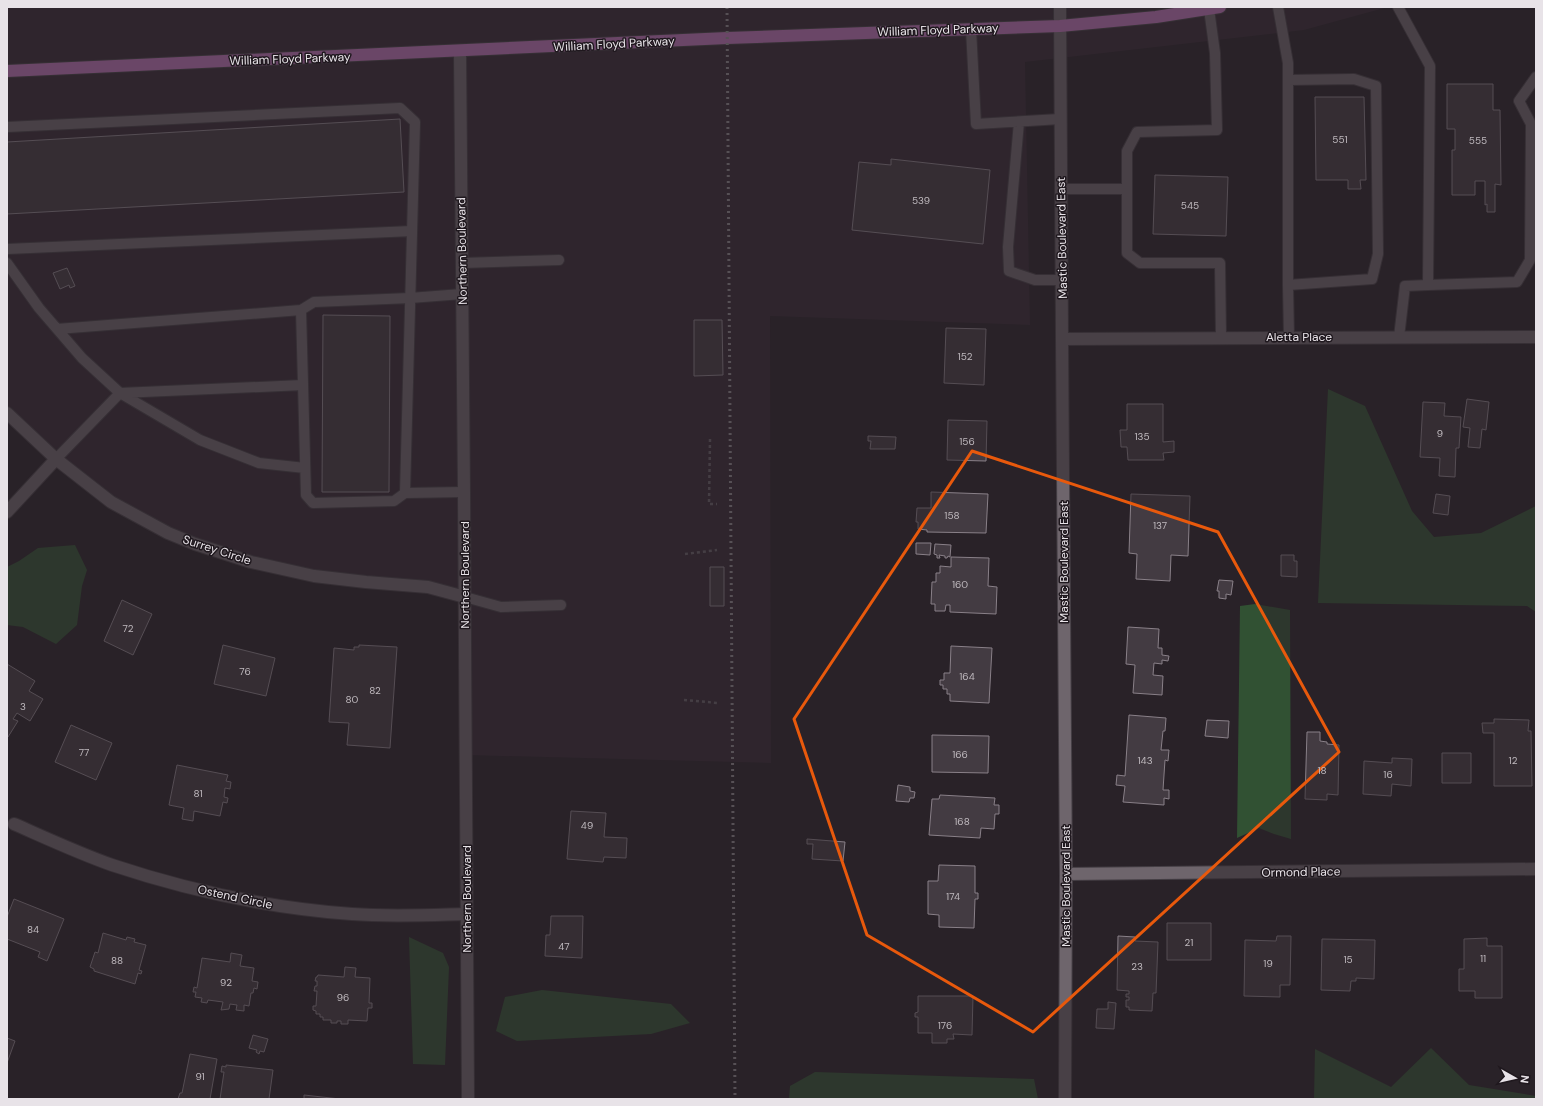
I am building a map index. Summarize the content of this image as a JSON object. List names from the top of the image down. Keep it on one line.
{"streets":{"highway":["William Floyd Parkway"],"street":["Mastic Boulevard East","Northern Boulevard","Aletta Place","Surrey Circle","Ormond Place","Ostend Circle"]},"crossings":[["William Floyd Parkway","Mastic Boulevard East"],["William Floyd Parkway","Northern Boulevard"],["Mastic Boulevard East","Aletta Place"],["Mastic Boulevard East","Ormond Place"],["Northern Boulevard","Surrey Circle"],["Northern Boulevard","Ostend Circle"]],"house_numbers":["551","555","539","545","152","9","135","156","158","137","160","72","76","164","82","80","3","77","166","143","12","18","16","81","168","49","174","84","21","47","11","15","88","19","23","92","96","176","91"],"north":"right"}
